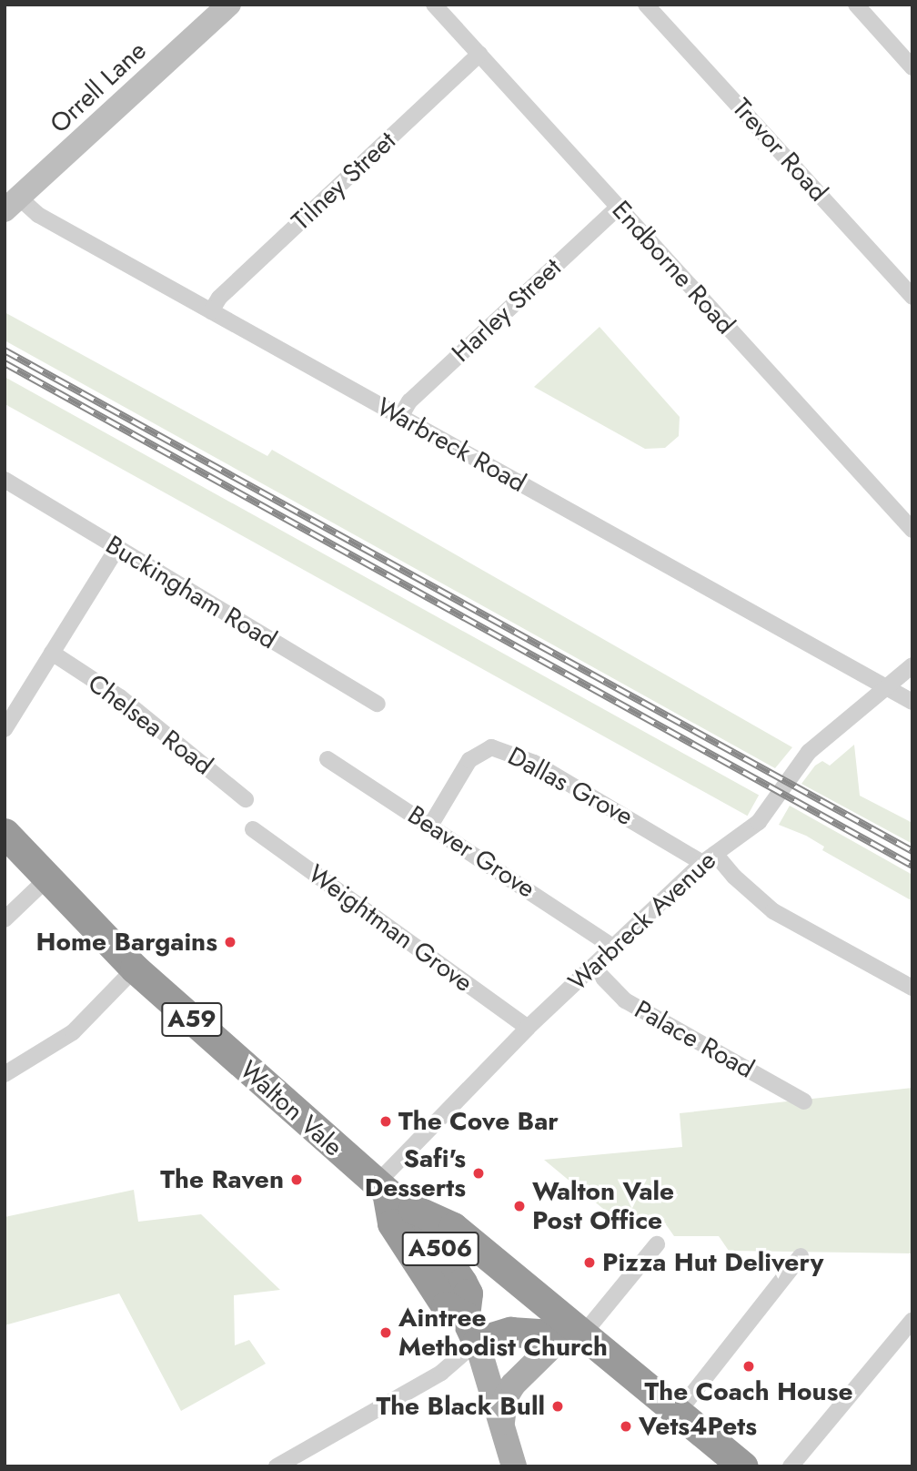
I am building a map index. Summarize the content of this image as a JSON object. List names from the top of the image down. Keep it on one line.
{"streets":{"highway":["A59","Walton Vale","A506"],"street":["Orrell Lane","Trevor Road","Tilney Street","Endborne Road","Harley Street","Warbreck Road","Buckingham Road","Chelsea Road","Dallas Grove","Beaver Grove","Warbreck Avenue","Weightman Grove","Palace Road"]},"crossings":[["Orrell Lane","Warbreck Road"],["Tilney Street","Endborne Road"],["Tilney Street","Warbreck Road"],["Endborne Road","Harley Street"],["Harley Street","Warbreck Road"],["Warbreck Road","Warbreck Avenue"],["Dallas Grove","Beaver Grove"],["Dallas Grove","Warbreck Avenue"],["Beaver Grove","Warbreck Avenue"],["Warbreck Avenue","Weightman Grove"],["Warbreck Avenue","A59"],["Warbreck Avenue","Palace Road"],["Warbreck Avenue","Walton Vale"],["Warbreck Avenue","A506"],["A59","Walton Vale"],["A59","A506"],["Walton Vale","A506"]],"places":["Home Bargains","The Cove Bar","Safi's Desserts","The Raven","Walton Vale Post Office","Pizza Hut Delivery","Aintree Methodist Church","The Coach House","The Black Bull","Vets4Pets"]}
